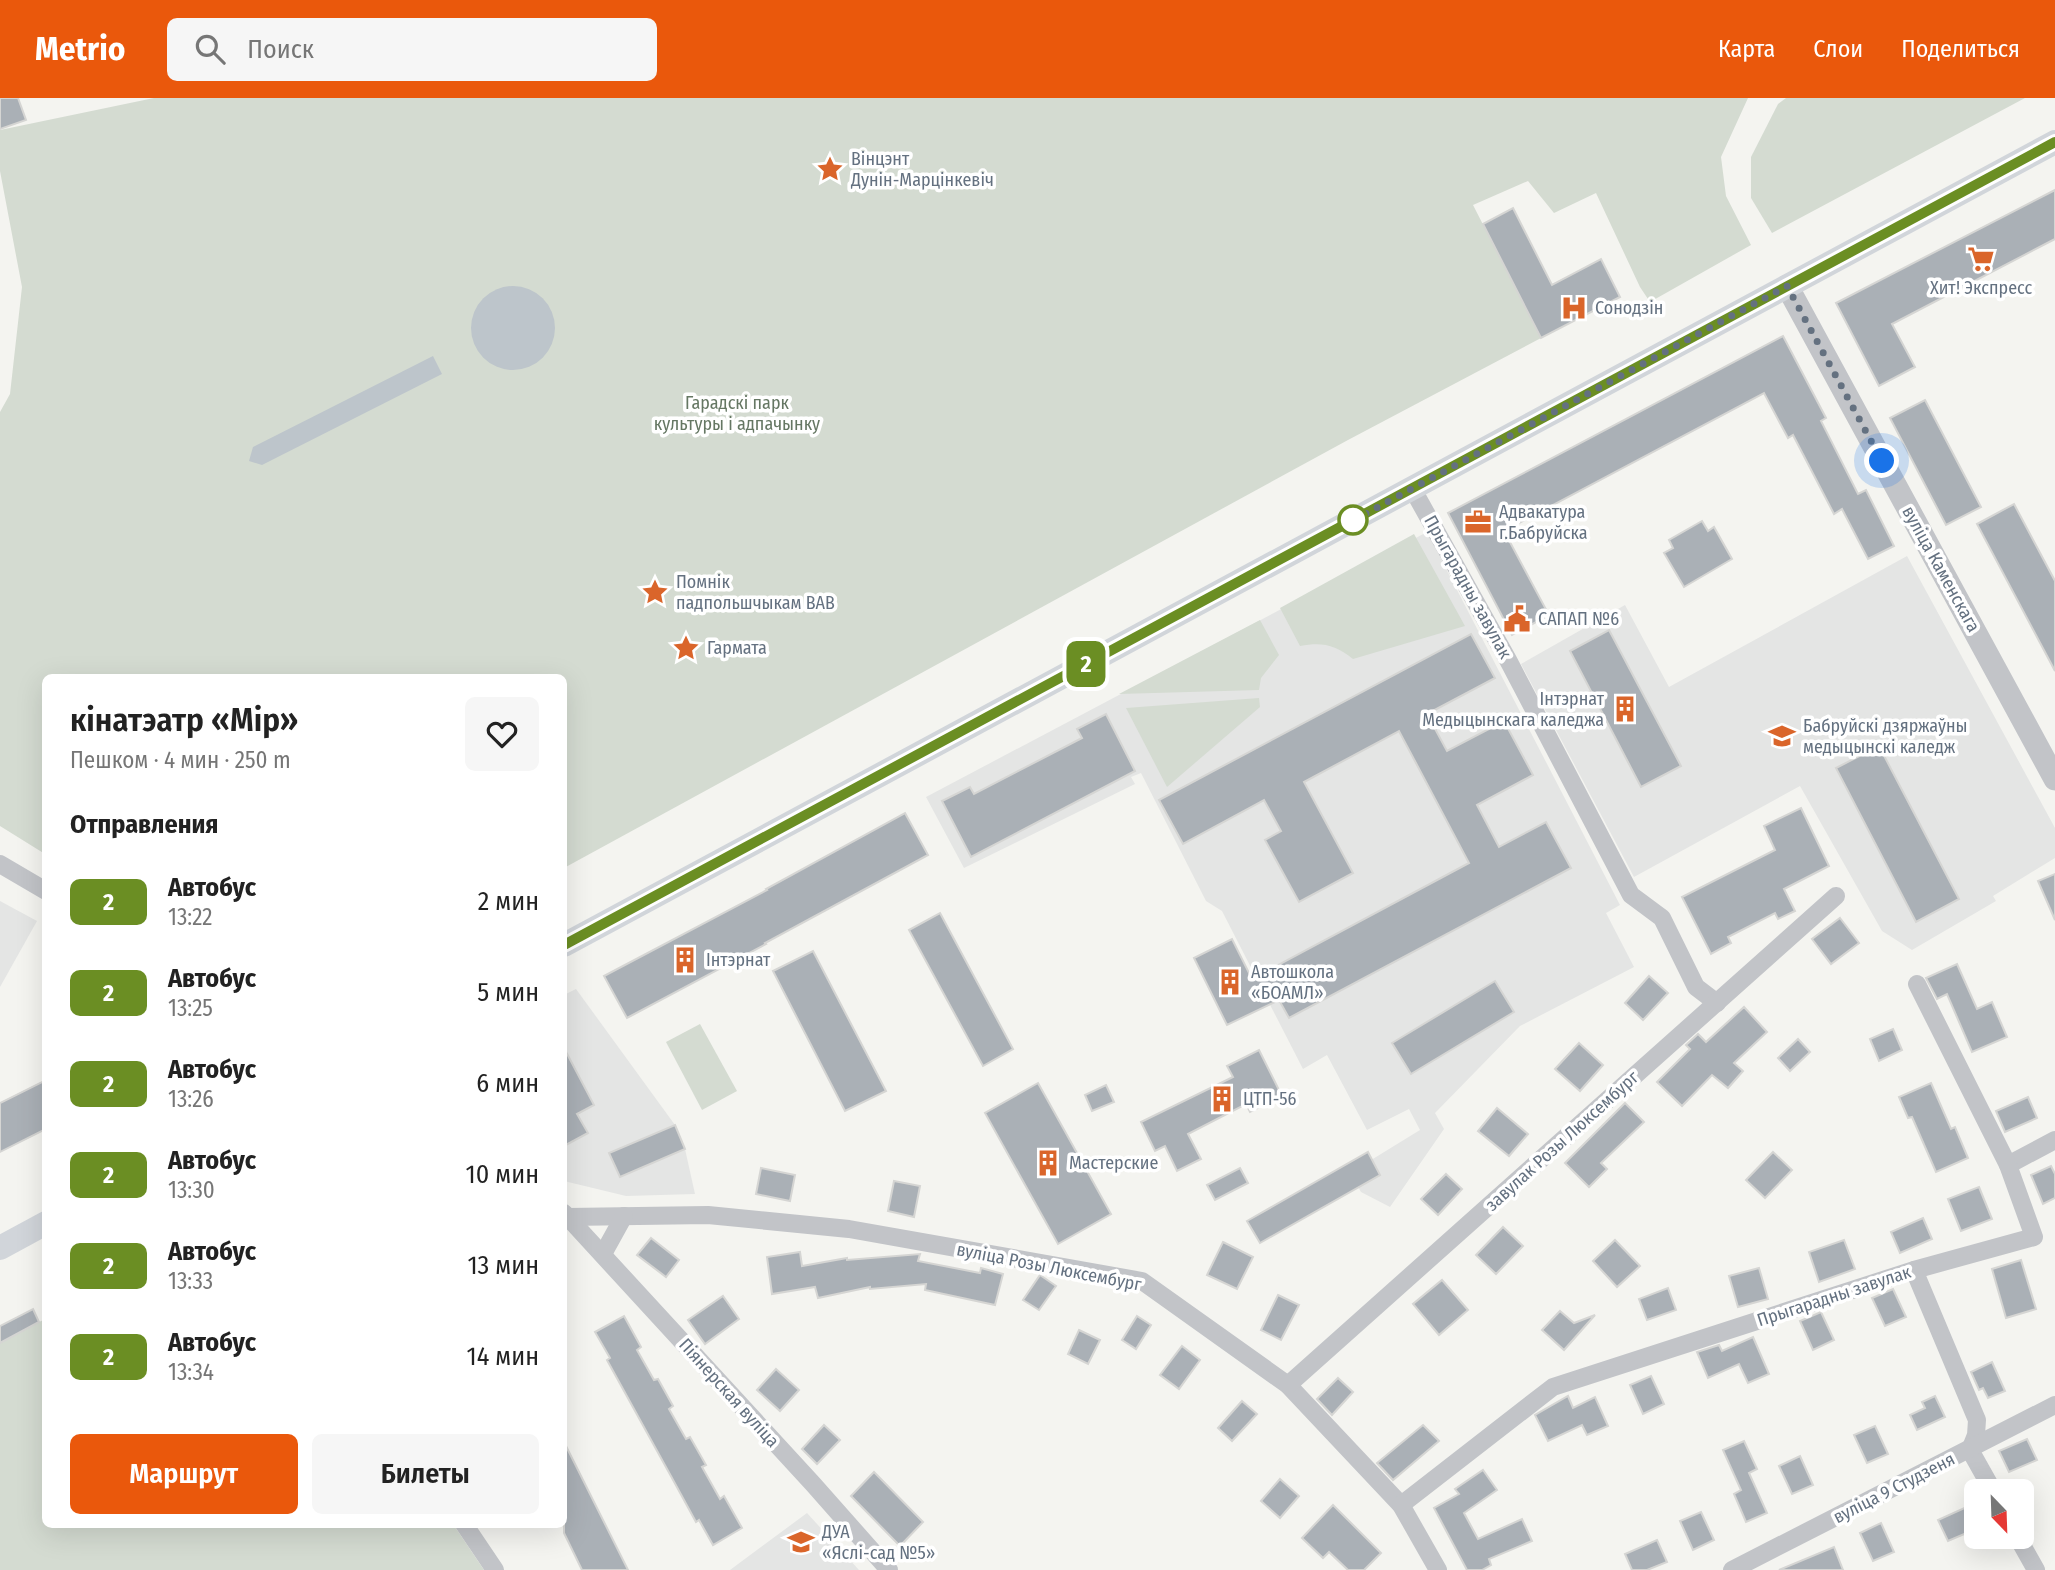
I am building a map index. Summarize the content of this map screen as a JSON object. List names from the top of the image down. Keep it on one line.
{"streets":{"street":["вуліца Каменскага","Прыгарадны завулак","завулак Розы Люксембург","вуліца Розы Люксембург","Піянерская вуліца","вуліца 9 Студзеня"]},"crossings":[["Прыгарадны завулак","завулак Розы Люксембург"],["Прыгарадны завулак","вуліца Розы Люксембург"],["завулак Розы Люксембург","вуліца Розы Люксембург"]],"parks":["Гарадскі парк культуры і адпачынку"],"places":{"place":["Вінцэнт Дунін-Марцінкевіч","Помнік падпольшчыкам ВАВ","Гармата"],"supermarket":["Хит! Экспресс"],"hospital":["Сонодзін"],"office":["Адвакатура г.Бабруйска"],"public building":["САПАП №6"],"building":["Інтэрнат Медыцынскага каледжа","Інтэрнат","Автошкола «БОАМЛ»","ЦТП-56","Мастерские"],"school or university":["Бабруйскі дзяржаўны медыцынскі каледж","ДУА «Яслі-сад №5»"]},"lines":["bus line 2"],"north":"bottom right","page":{"header":"Metrio","search":"Поиск","nav":["Карта","Слои","Поделиться"],"on_map":"2","heading":[["кінатэатр «Мір»","Пешком · 4 мин · 250 m"],"Отправления"],"list":[{"mark":"2","name":"Автобус","note":"13:22","value":"2 мин"},{"mark":"2","name":"Автобус","note":"13:25","value":"5 мин"},{"mark":"2","name":"Автобус","note":"13:26","value":"6 мин"},{"mark":"2","name":"Автобус","note":"13:30","value":"10 мин"},{"mark":"2","name":"Автобус","note":"13:33","value":"13 мин"},{"mark":"2","name":"Автобус","note":"13:34","value":"14 мин"}],"buttons":["Маршрут","Билеты"]}}
